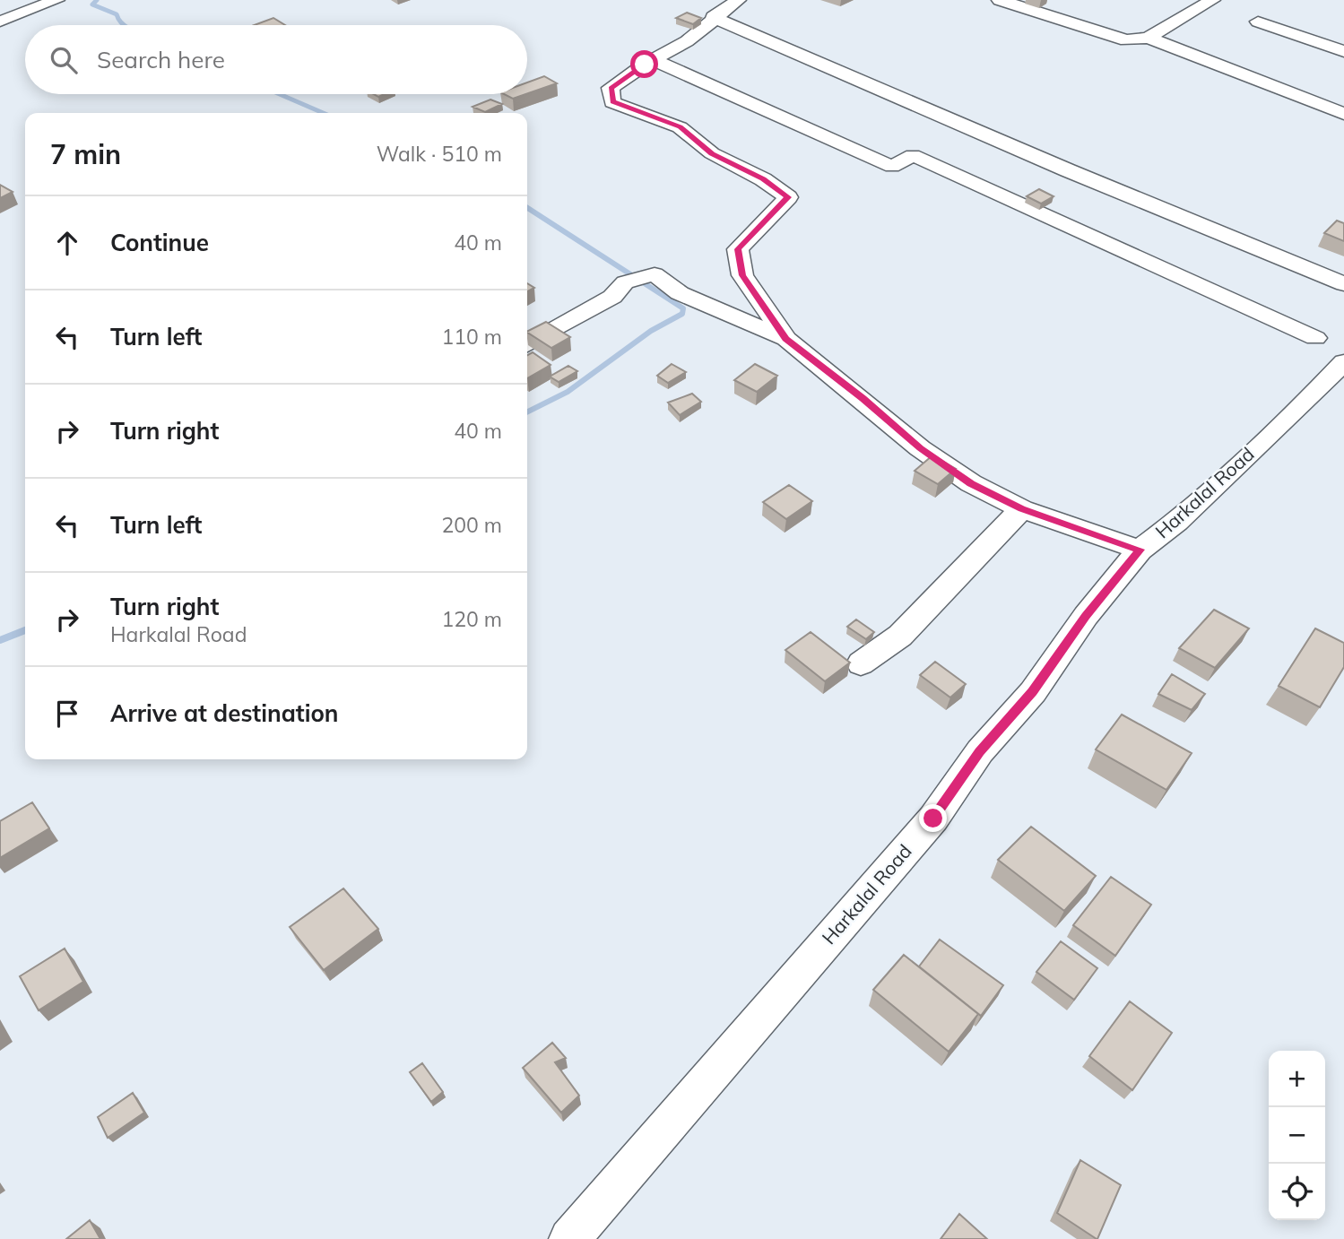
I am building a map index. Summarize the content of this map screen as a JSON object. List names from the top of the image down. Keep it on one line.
{"streets":{"street":["Harkalal Road"]},"page":{"search":"Search here","heading":["7 min","Walk · 510 m"],"list":[["Continue","40 m"],["Turn left","110 m"],["Turn right","40 m"],["Turn left","200 m"],["Turn right","Harkalal Road","120 m"],"Arrive at destination"],"map_buttons":["+","−"]}}
